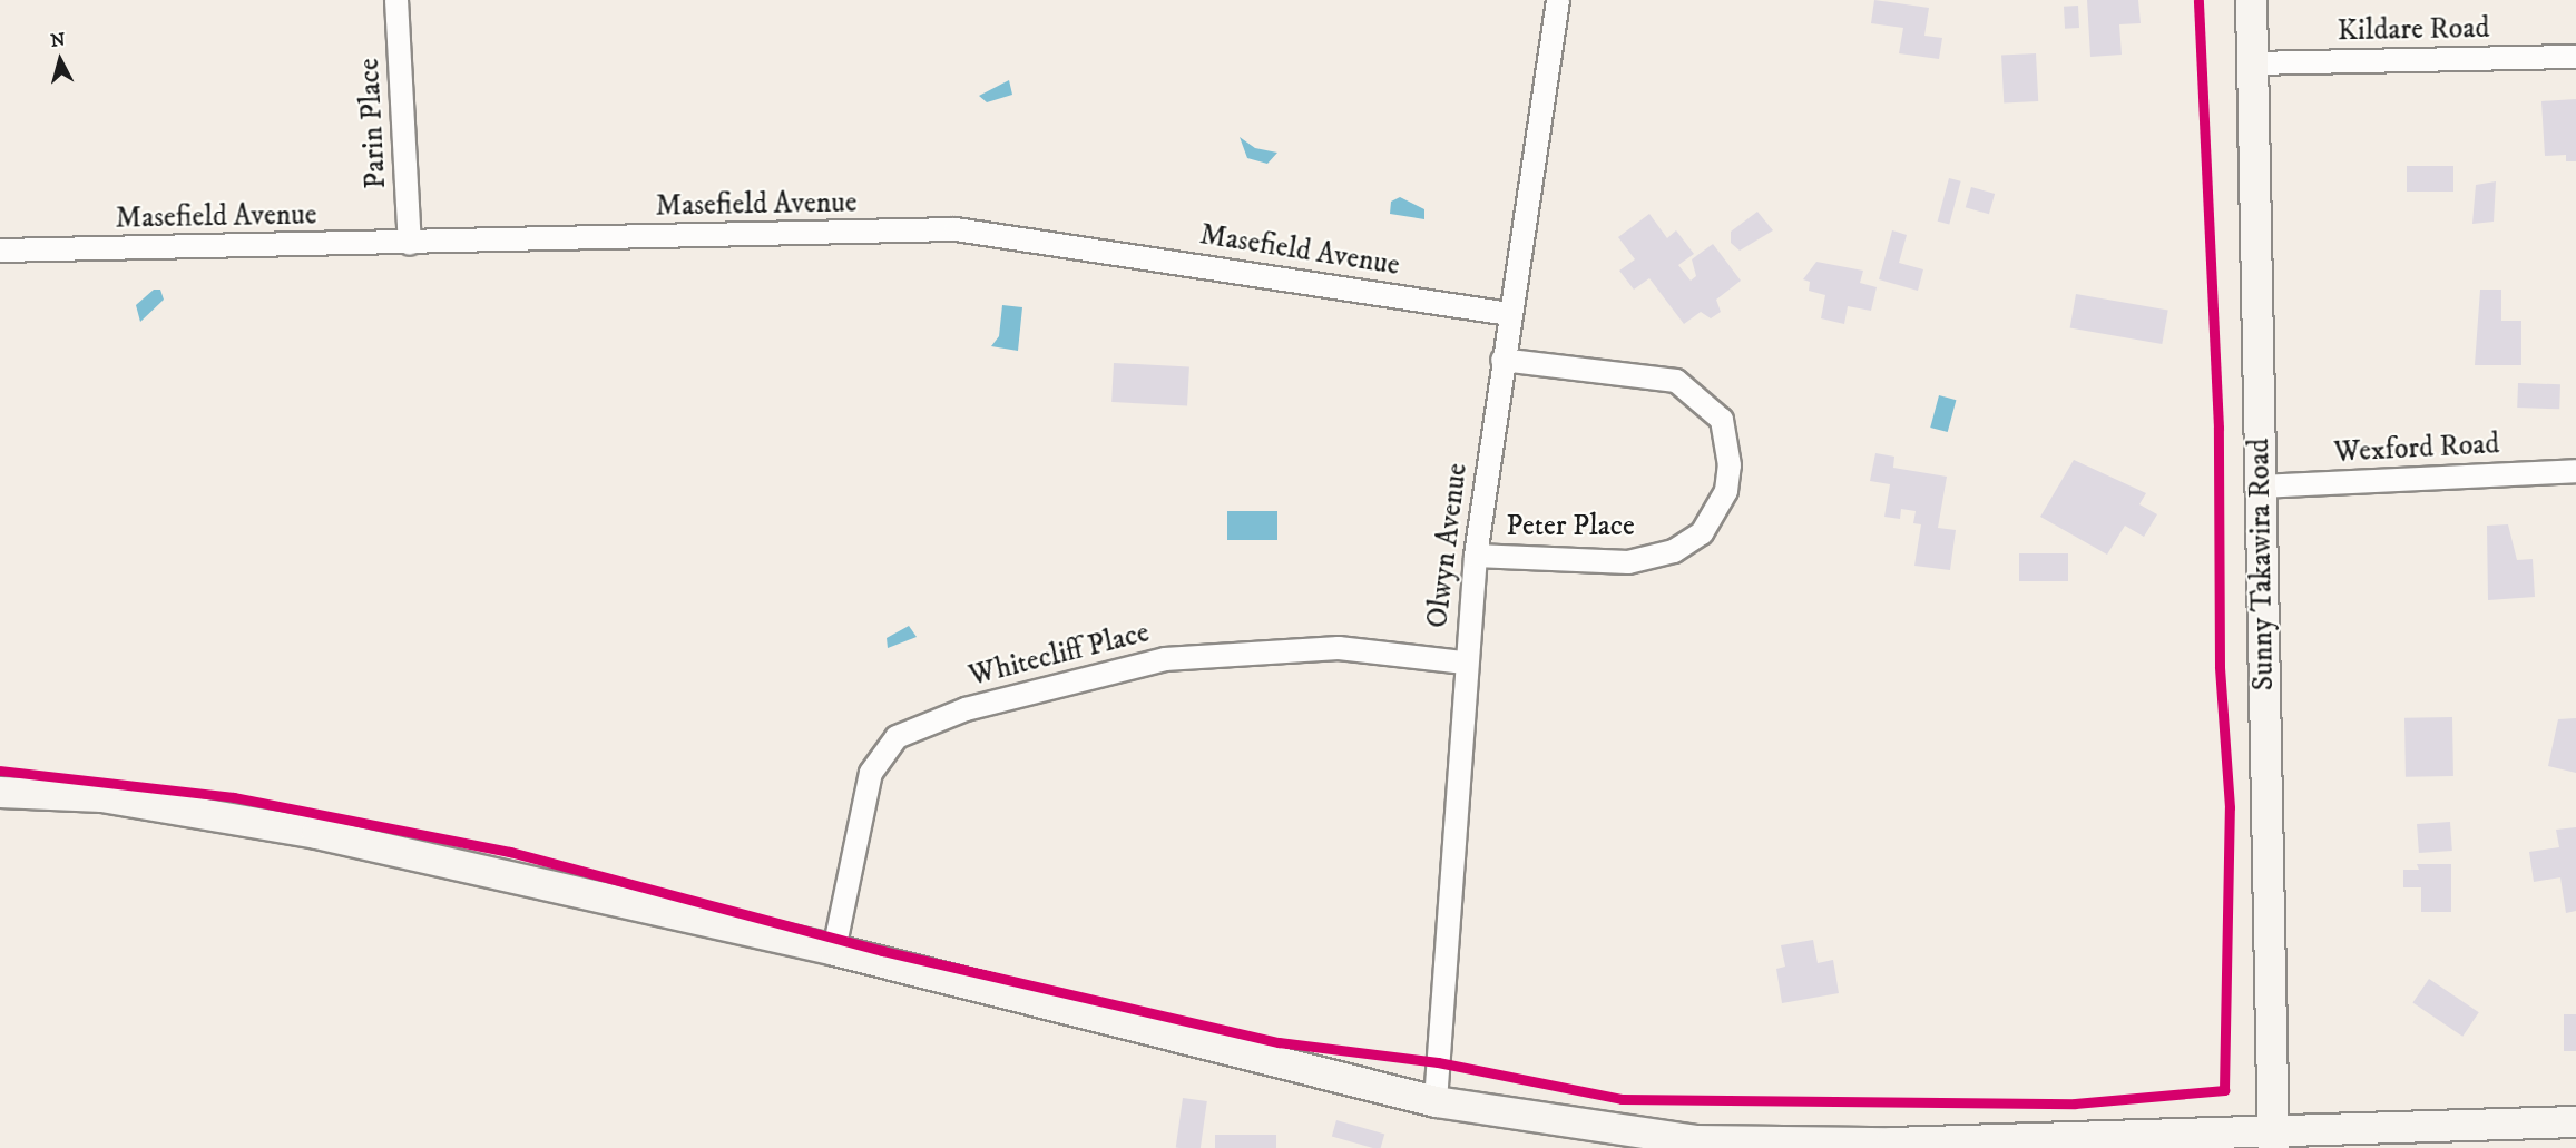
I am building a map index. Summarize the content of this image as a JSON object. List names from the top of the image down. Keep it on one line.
{"streets":{"street":["Kildare Road","Parin Place","Masefield Avenue","Wexford Road","Peter Place","Olwyn Avenue","Sunny Takawira Road","Whitecliff Place"]},"crossings":[["Kildare Road","Sunny Takawira Road"],["Parin Place","Masefield Avenue"],["Masefield Avenue","Olwyn Avenue"],["Wexford Road","Sunny Takawira Road"],["Peter Place","Olwyn Avenue"],["Olwyn Avenue","Whitecliff Place"]],"north":"top"}
